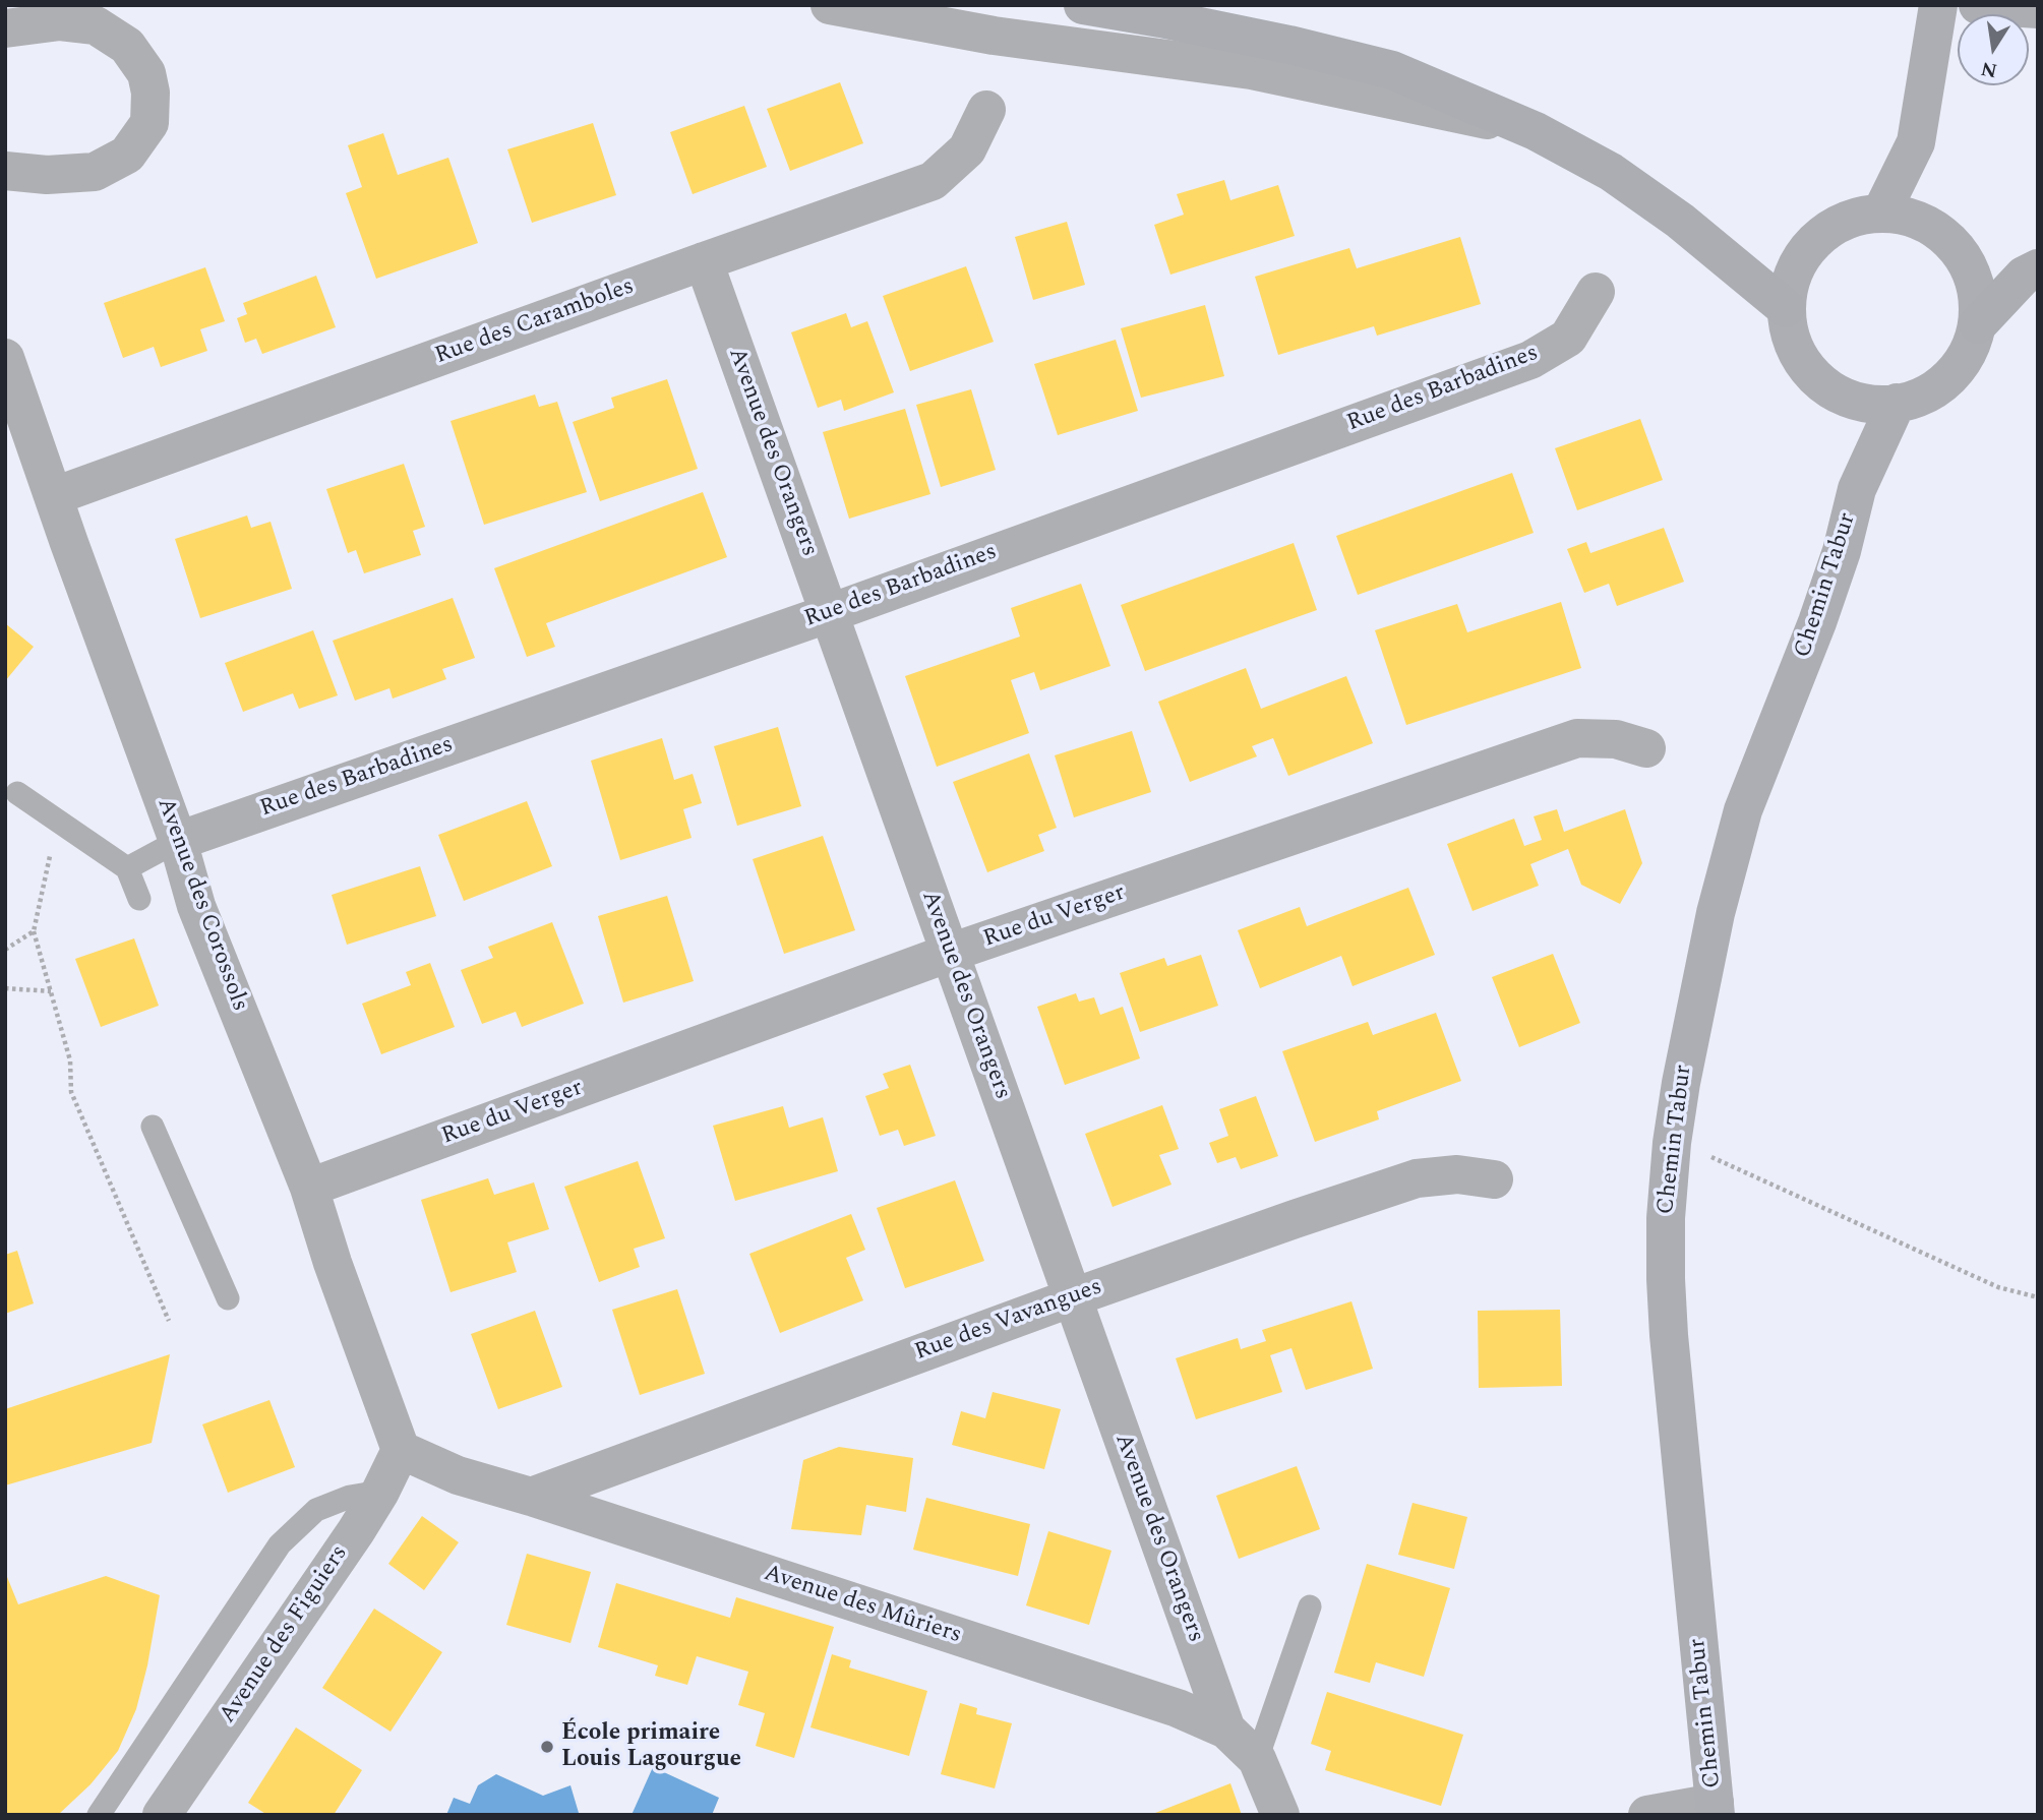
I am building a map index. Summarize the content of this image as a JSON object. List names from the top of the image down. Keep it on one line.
{"streets":{"main road":["Chemin Tabur"],"street":["Rue des Caramboles","Rue des Barbadines","Avenue des Orangers","Avenue des Corossols","Rue du Verger","Rue des Vavangues","Avenue des Mûriers","Avenue des Figuiers"]},"crossings":[["Rue des Caramboles","Avenue des Orangers"],["Rue des Caramboles","Avenue des Corossols"],["Rue des Barbadines","Avenue des Orangers"],["Rue des Barbadines","Avenue des Corossols"],["Avenue des Orangers","Rue du Verger"],["Avenue des Orangers","Rue des Vavangues"],["Avenue des Orangers","Avenue des Mûriers"],["Avenue des Corossols","Rue du Verger"],["Avenue des Corossols","Avenue des Mûriers"],["Avenue des Corossols","Avenue des Figuiers"],["Rue des Vavangues","Avenue des Mûriers"],["Avenue des Mûriers","Avenue des Figuiers"]],"places":["École primaire Louis Lagourgue"],"north":"bottom"}
